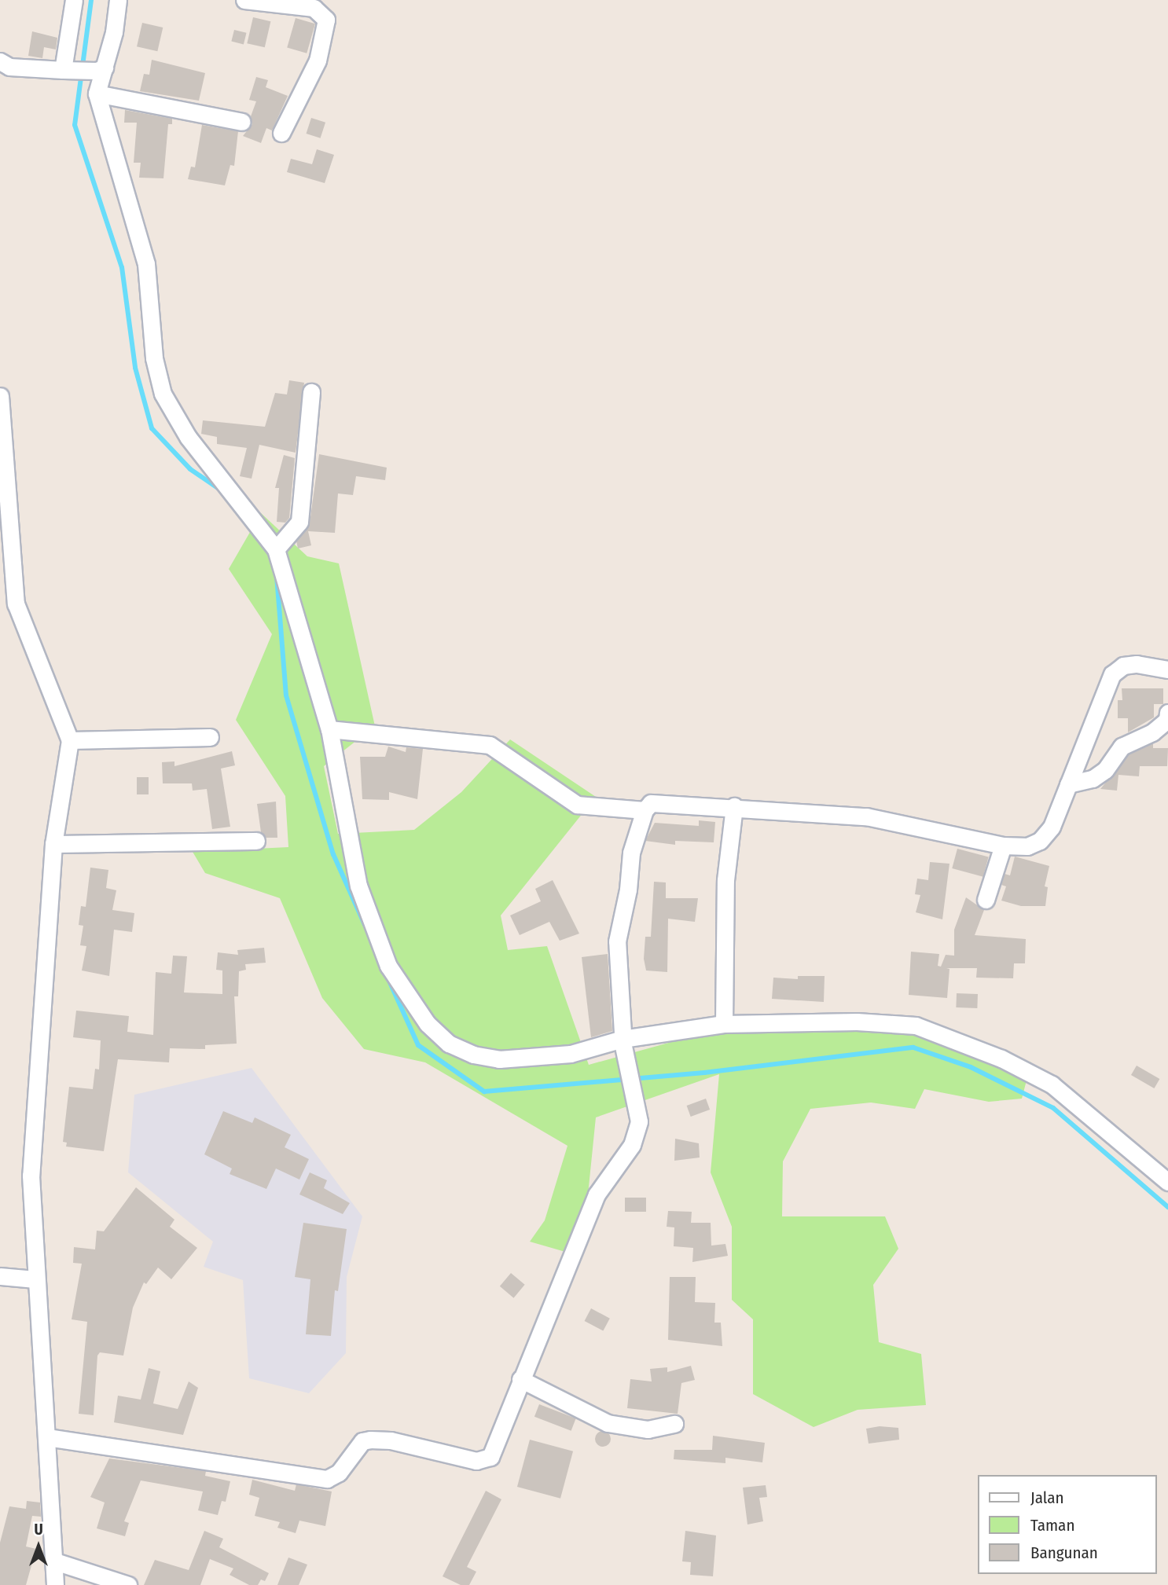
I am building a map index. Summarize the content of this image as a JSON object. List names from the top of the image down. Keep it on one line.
{"legend":["Jalan","Taman","Bangunan"],"north":"top"}
